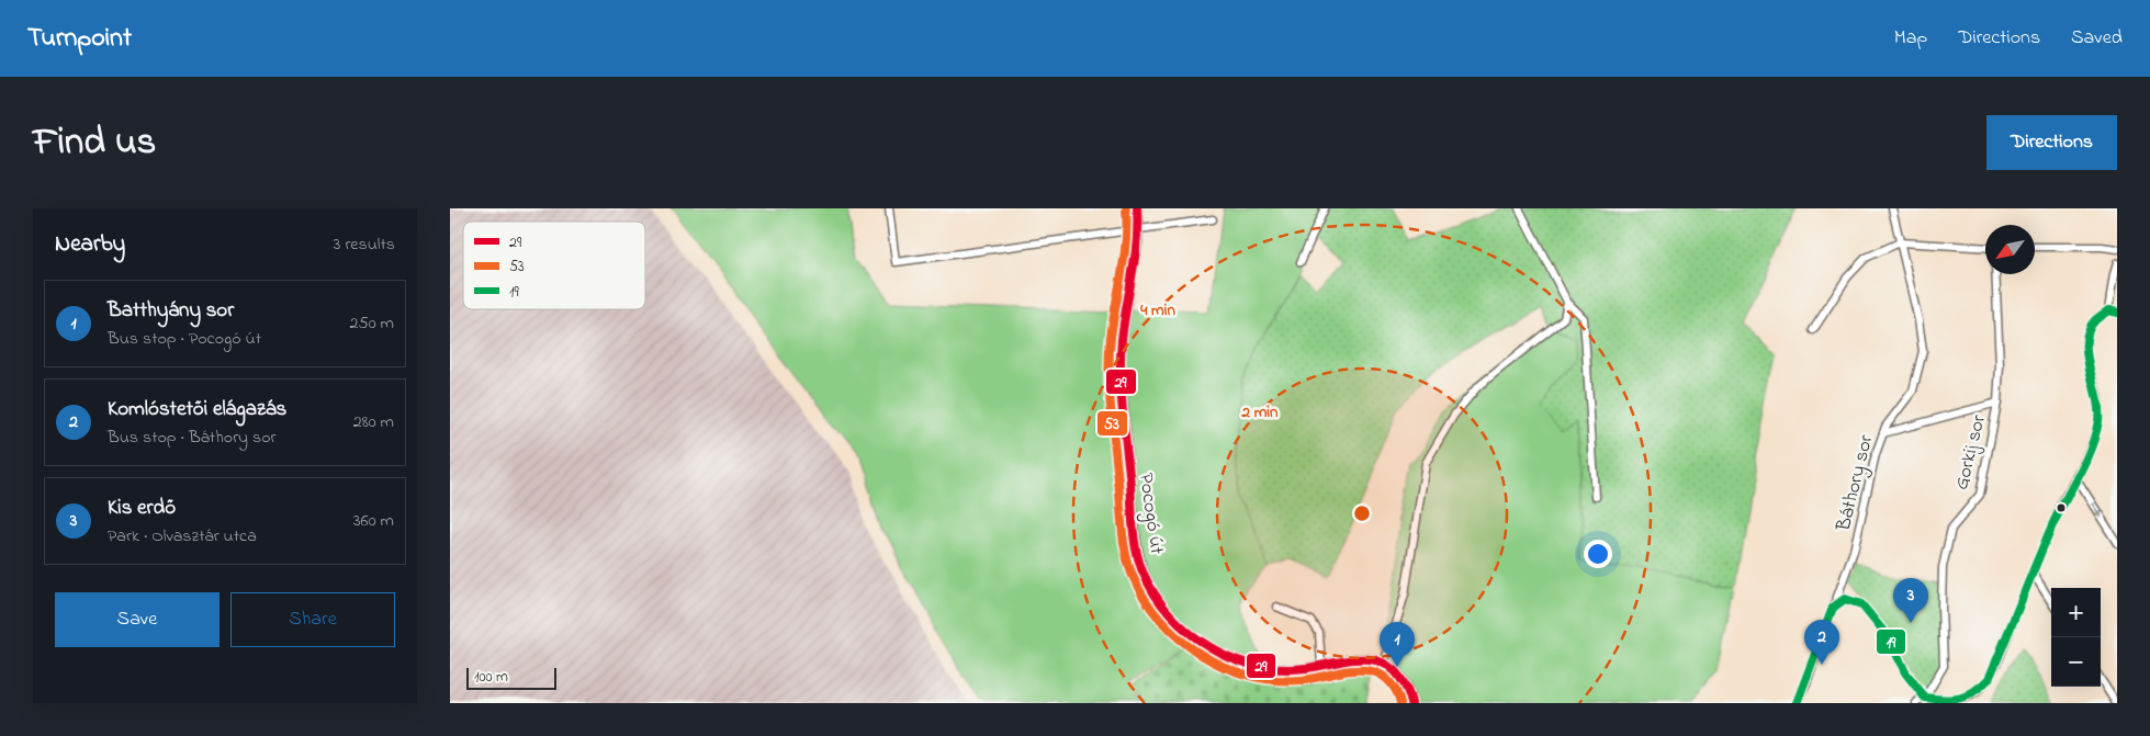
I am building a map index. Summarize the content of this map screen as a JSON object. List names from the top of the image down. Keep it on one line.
{"streets":{"main road":["Pocogó út"],"street":["Gorkij sor","Báthory sor"]},"lines":["transit line 29","transit line 53","transit line 19"],"legend":["29","53","19"],"scale_bar":"100 m","north":"bottom left","page":{"header":"Turnpoint","nav":["Map","Directions","Saved"],"title":"Find us","buttons":["Directions",["Save","Share"]],"heading":["Nearby","3 results"],"list":[{"mark":"1","name":"Batthyány sor","note":"Bus stop · Pocogó út","value":"250 m"},{"mark":"2","name":"Komlóstetői elágazás","note":"Bus stop · Báthory sor","value":"280 m"},{"mark":"3","name":"Kis erdő","note":"Park · Olvasztár utca","value":"360 m"}],"pins":["3","2","1"],"map_buttons":["+","−"],"scale":"100 m"},"rings":["4 min","2 min"]}
